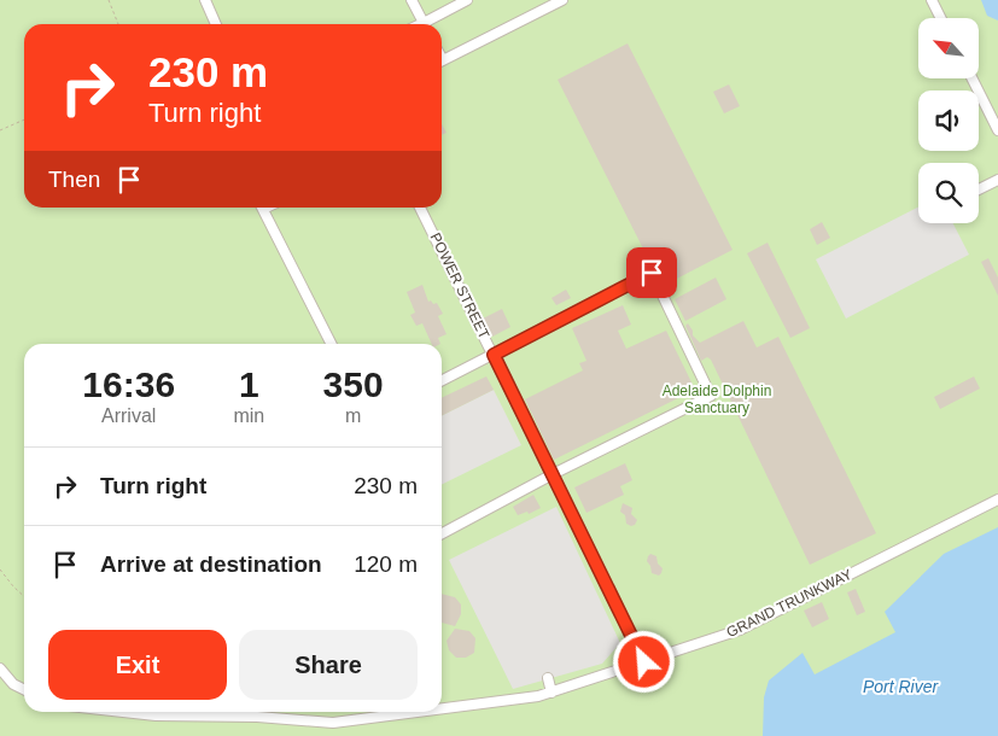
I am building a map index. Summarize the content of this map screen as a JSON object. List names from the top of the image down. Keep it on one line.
{"streets":{"lane":["POWER STREET","GRAND TRUNKWAY"]},"crossings":[["POWER STREET","GRAND TRUNKWAY"]],"water":["Port River"],"parks":["Adelaide Dolphin Sanctuary"],"north":"top left","page":{"turn":["230 m","Turn right"],"then":"Then","eta":["16:36","Arrival","1","min","350","m"],"list":[{"name":"Turn right","value":"230 m"},{"name":"Arrive at destination","value":"120 m"}],"buttons":["Exit","Share"]}}
